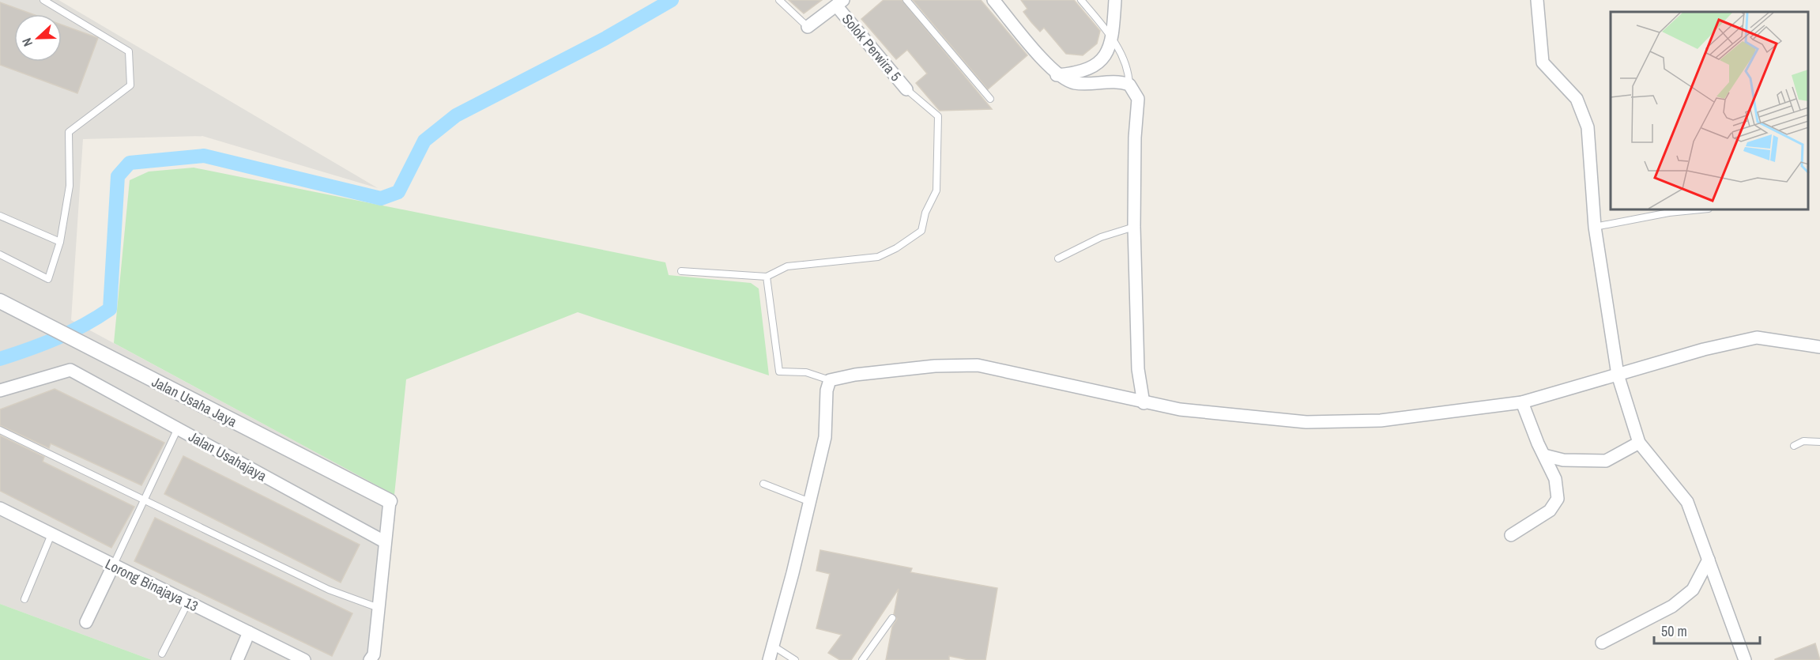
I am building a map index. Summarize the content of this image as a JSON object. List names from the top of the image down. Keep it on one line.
{"streets":{"street":["Solok Perwira 5","Jalan Usaha Jaya","Jalan Usahajaya","Lorong Binajaya 13"]},"scale_bar":"50 m","north":"left"}
